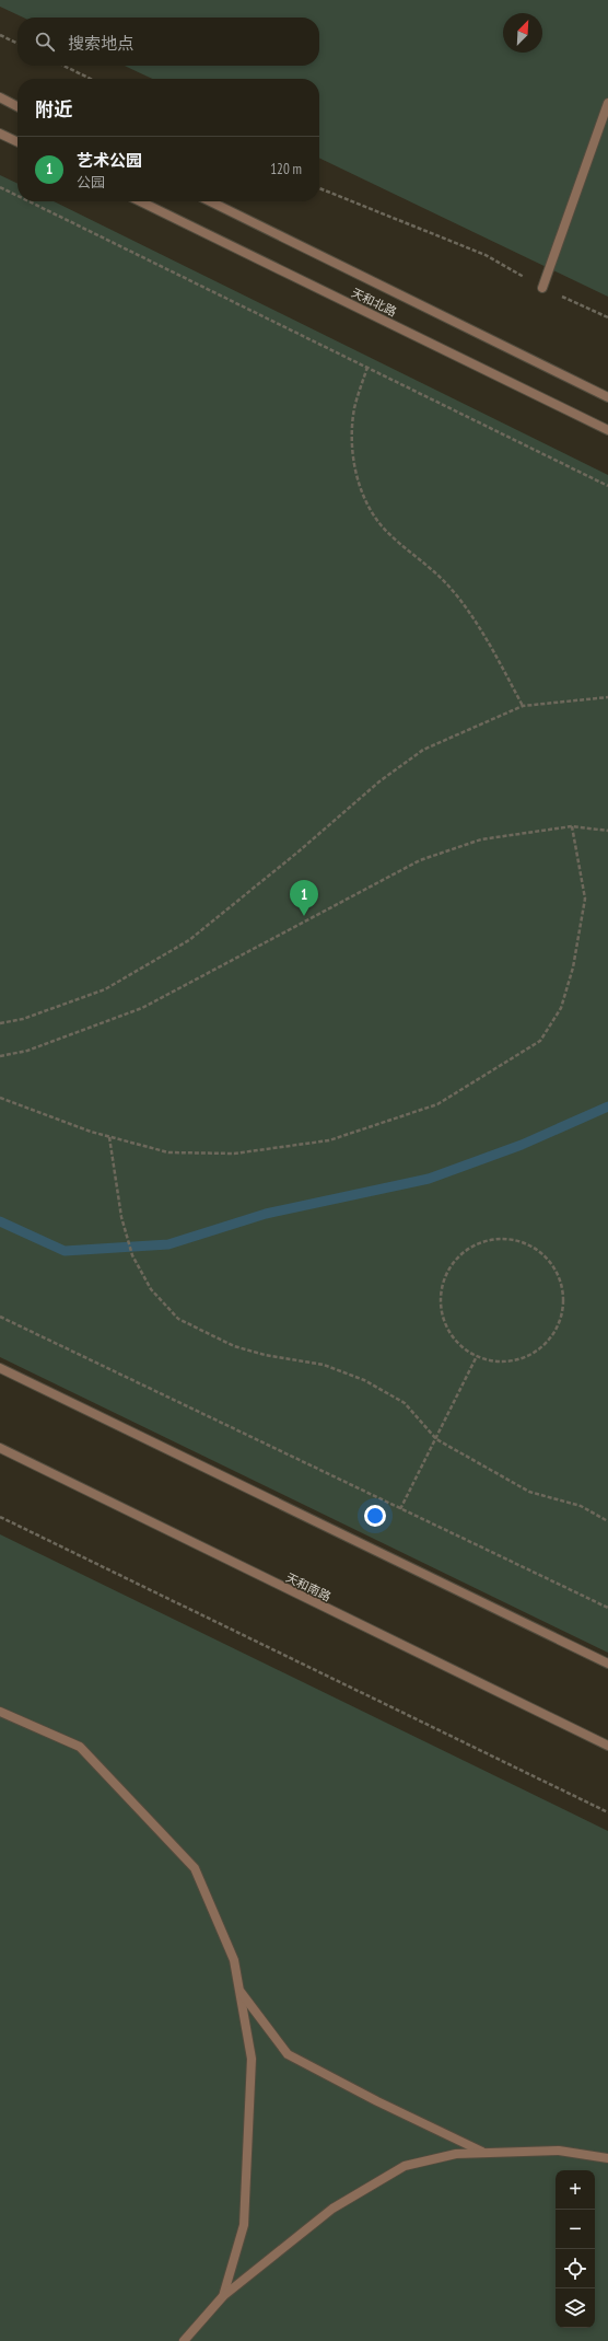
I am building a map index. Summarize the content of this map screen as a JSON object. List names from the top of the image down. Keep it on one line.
{"streets":{"street":["天和北路","天和南路"]},"north":"top right","page":{"search":"搜索地点","heading":"附近","list":[{"mark":"1","name":"艺术公园","note":"公园","value":"120 m"}],"pins":"1","map_buttons":["+","−"]}}
